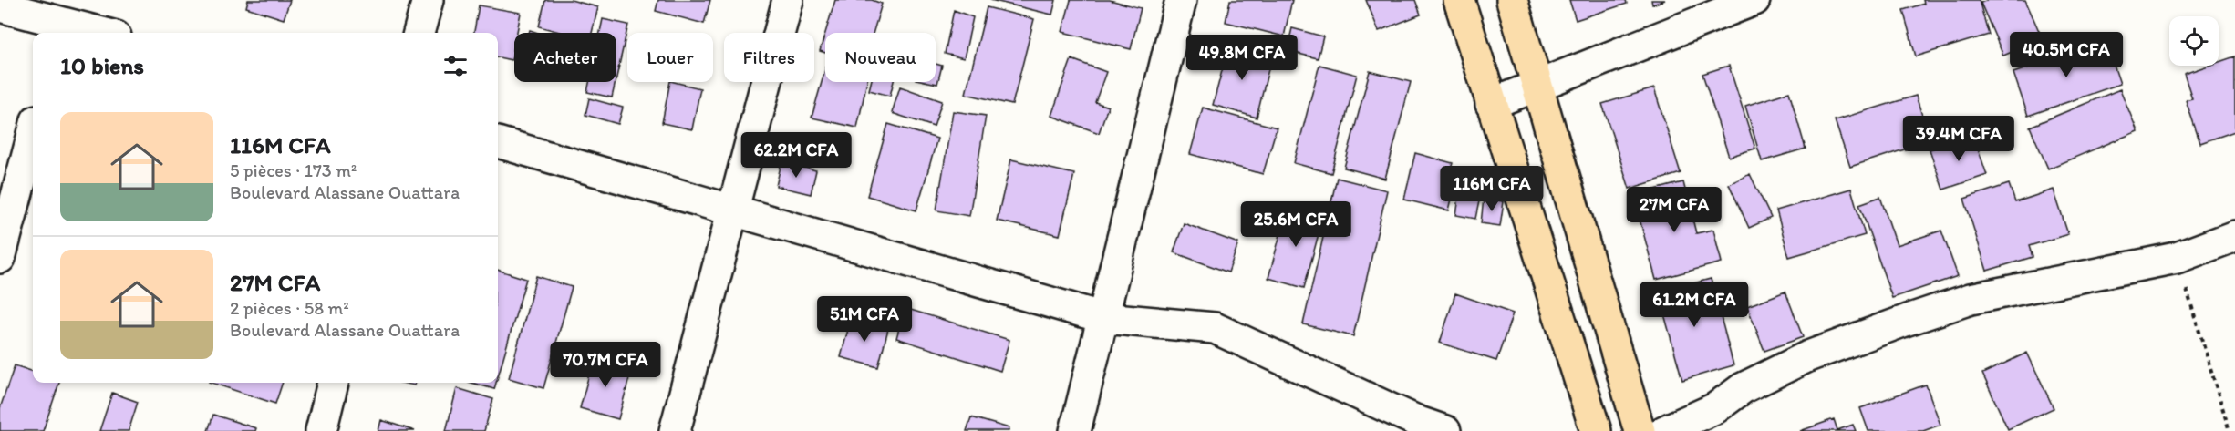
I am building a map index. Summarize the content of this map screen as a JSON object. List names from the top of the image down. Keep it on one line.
{"page":{"price":["40.5M CFA","49.8M CFA","39.4M CFA","62.2M CFA","116M CFA","27M CFA","25.6M CFA","61.2M CFA","51M CFA","70.7M CFA"],"chip":["Acheter","Louer","Filtres","Nouveau"],"heading":"10 biens","list":[{"name":"116M CFA","note":"5 pièces · 173 m² · Boulevard Alassane Ouattara"},{"name":"27M CFA","note":"2 pièces · 58 m² · Boulevard Alassane Ouattara"}]}}
